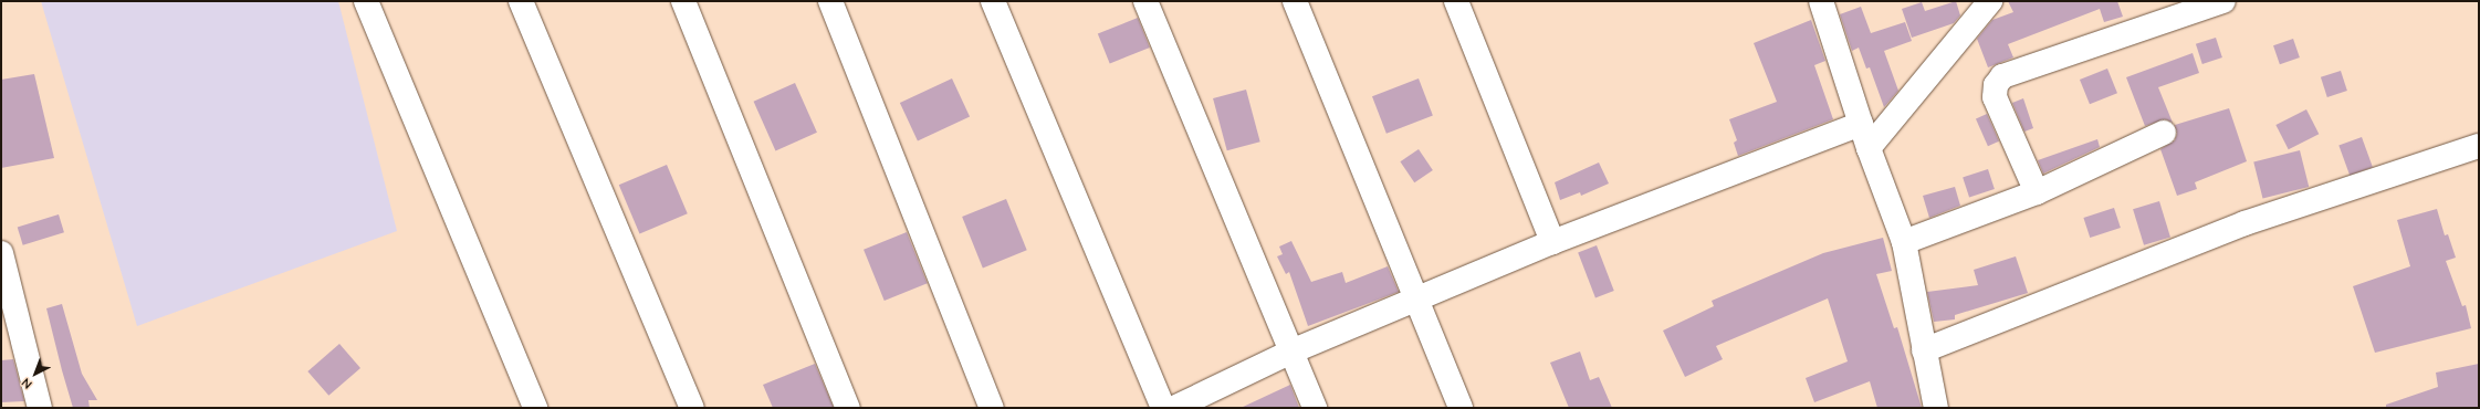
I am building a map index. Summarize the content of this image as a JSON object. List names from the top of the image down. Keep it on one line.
{"north":"bottom left"}
